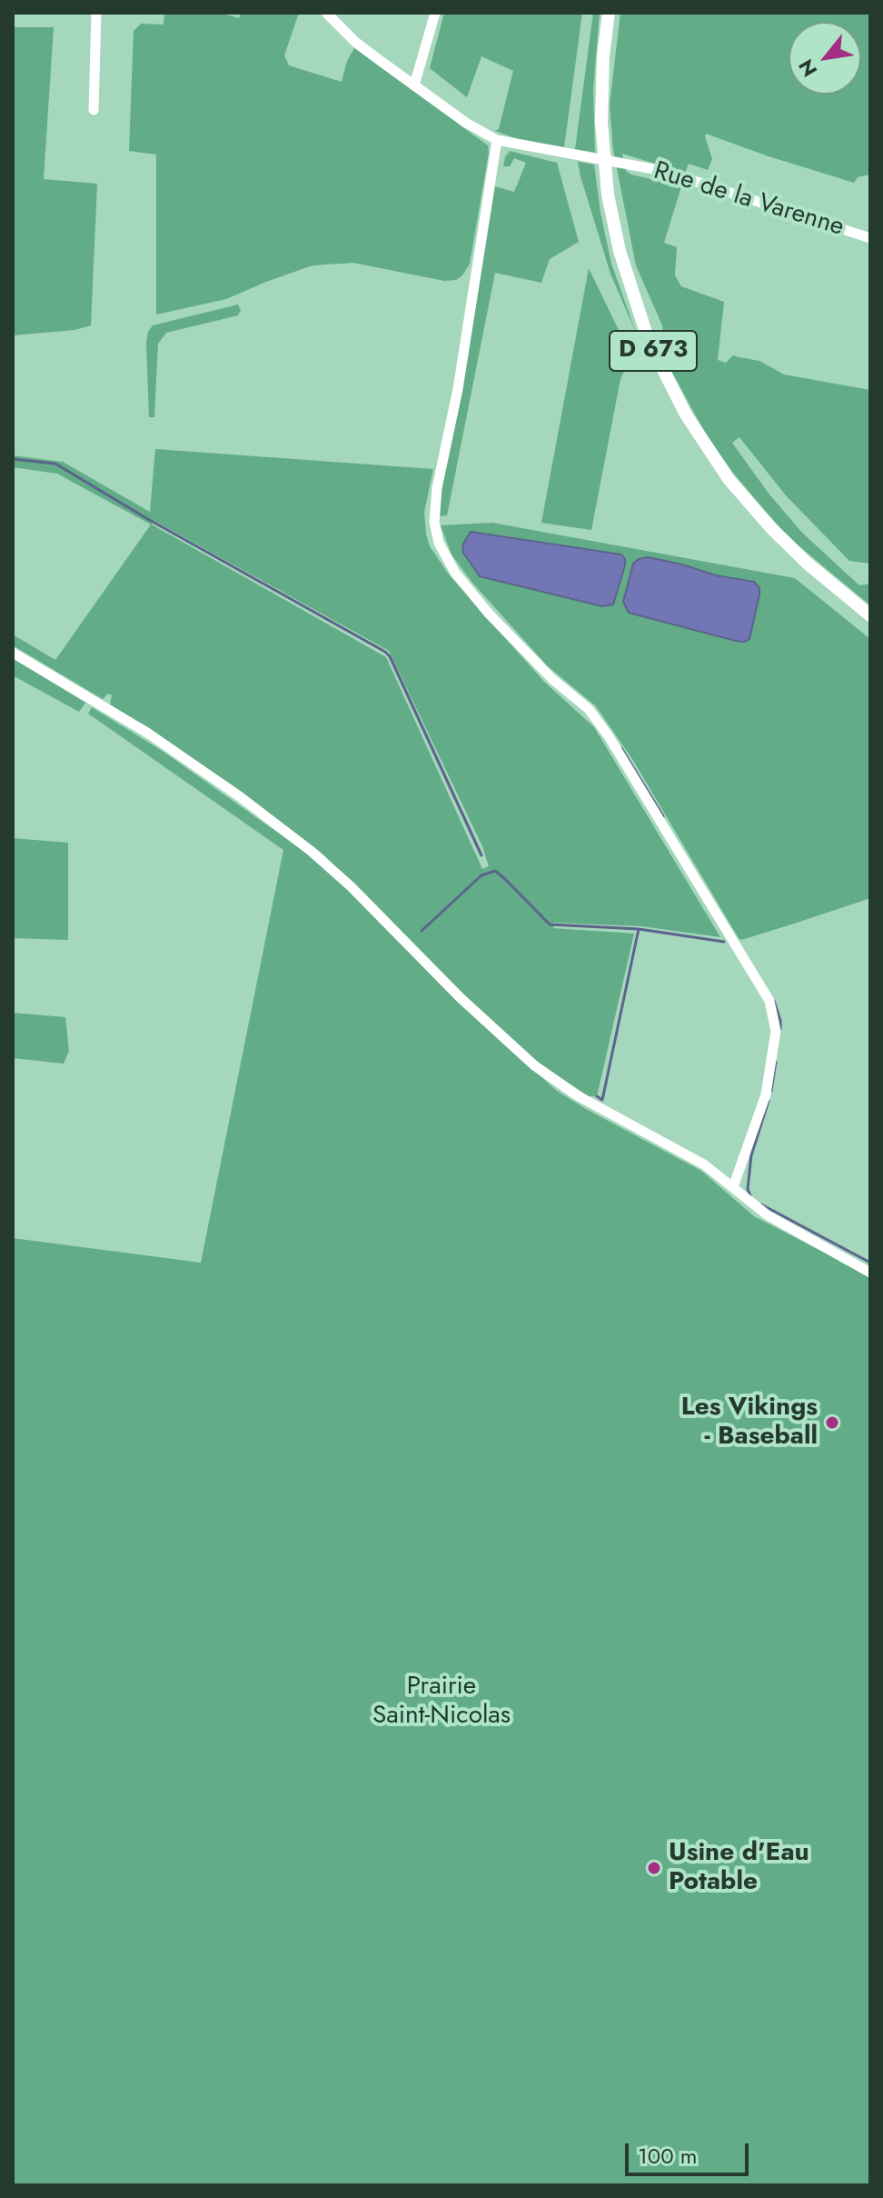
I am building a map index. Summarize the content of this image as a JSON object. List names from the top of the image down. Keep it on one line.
{"streets":{"main road":["D 673"],"street":["Rue de la Varenne"]},"parks":["Prairie Saint-Nicolas"],"places":["Les Vikings - Baseball","Usine d'Eau Potable"],"scale_bar":"100 m","north":"bottom left"}
